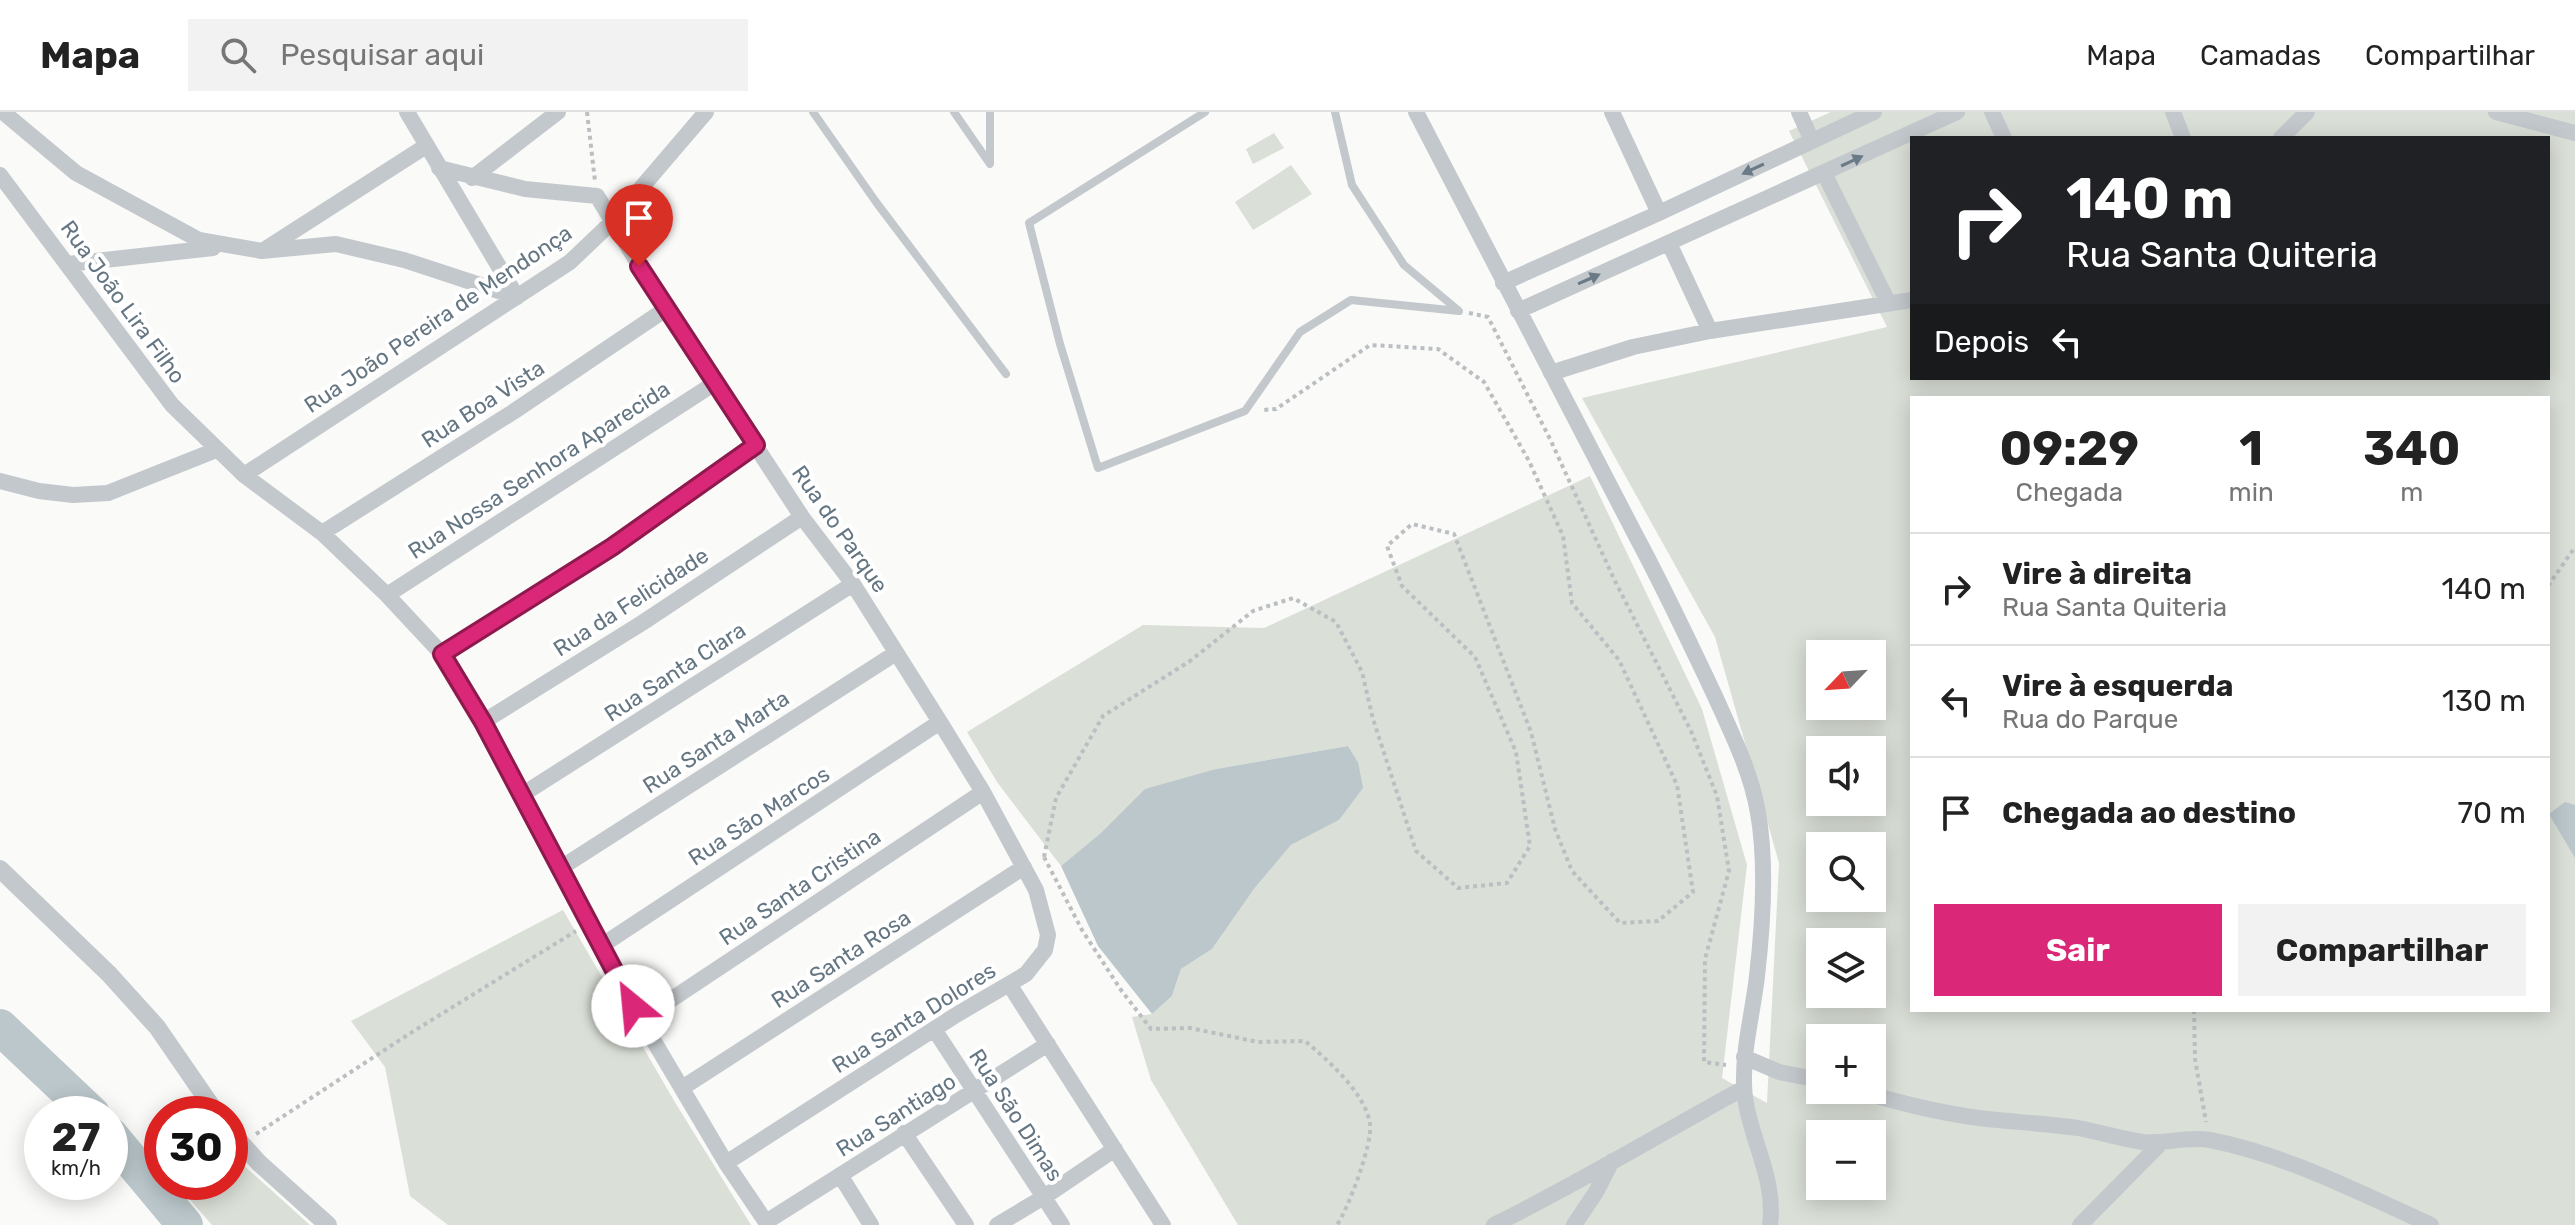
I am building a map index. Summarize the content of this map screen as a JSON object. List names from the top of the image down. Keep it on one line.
{"streets":{"street":["Rua João Lira Filho","Rua João Pereira de Mendonça","Rua Boa Vista","Rua Nossa Senhora Aparecida","Rua do Parque","Rua da Felicidade","Rua Santa Clara","Rua Santa Marta","Rua São Marcos","Rua Santa Cristina","Rua Santa Rosa","Rua Santa Dolores","Rua Santiago","Rua São Dimas"]},"crossings":[["Rua João Lira Filho","Rua João Pereira de Mendonça"],["Rua João Lira Filho","Rua Boa Vista"],["Rua João Lira Filho","Rua Nossa Senhora Aparecida"],["Rua João Lira Filho","Rua da Felicidade"],["Rua João Lira Filho","Rua Santa Clara"],["Rua João Lira Filho","Rua Santa Marta"],["Rua João Lira Filho","Rua São Marcos"],["Rua João Lira Filho","Rua Santa Cristina"],["Rua João Lira Filho","Rua Santa Rosa"],["Rua João Lira Filho","Rua Santa Dolores"],["Rua João Lira Filho","Rua Santiago"],["Rua João Pereira de Mendonça","Rua do Parque"],["Rua Boa Vista","Rua do Parque"],["Rua Nossa Senhora Aparecida","Rua do Parque"],["Rua do Parque","Rua da Felicidade"],["Rua do Parque","Rua Santa Clara"],["Rua do Parque","Rua Santa Marta"],["Rua do Parque","Rua São Marcos"],["Rua do Parque","Rua Santa Cristina"],["Rua do Parque","Rua Santa Rosa"],["Rua do Parque","Rua Santa Dolores"],["Rua Santa Rosa","Rua Santa Dolores"],["Rua Santa Dolores","Rua São Dimas"],["Rua Santiago","Rua São Dimas"]],"north":"bottom left","page":{"header":"Mapa","search":"Pesquisar aqui","nav":["Mapa","Camadas","Compartilhar"],"turn":["140 m","Rua Santa Quiteria"],"then":"Depois","eta":["09:29","Chegada","1","min","340","m"],"list":[{"name":"Vire à direita","note":"Rua Santa Quiteria","value":"140 m"},{"name":"Vire à esquerda","note":"Rua do Parque","value":"130 m"},{"name":"Chegada ao destino","value":"70 m"}],"map_buttons":["+","−"],"buttons":["Sair","Compartilhar"],"speed":"27 km/h","limit":"30"}}
